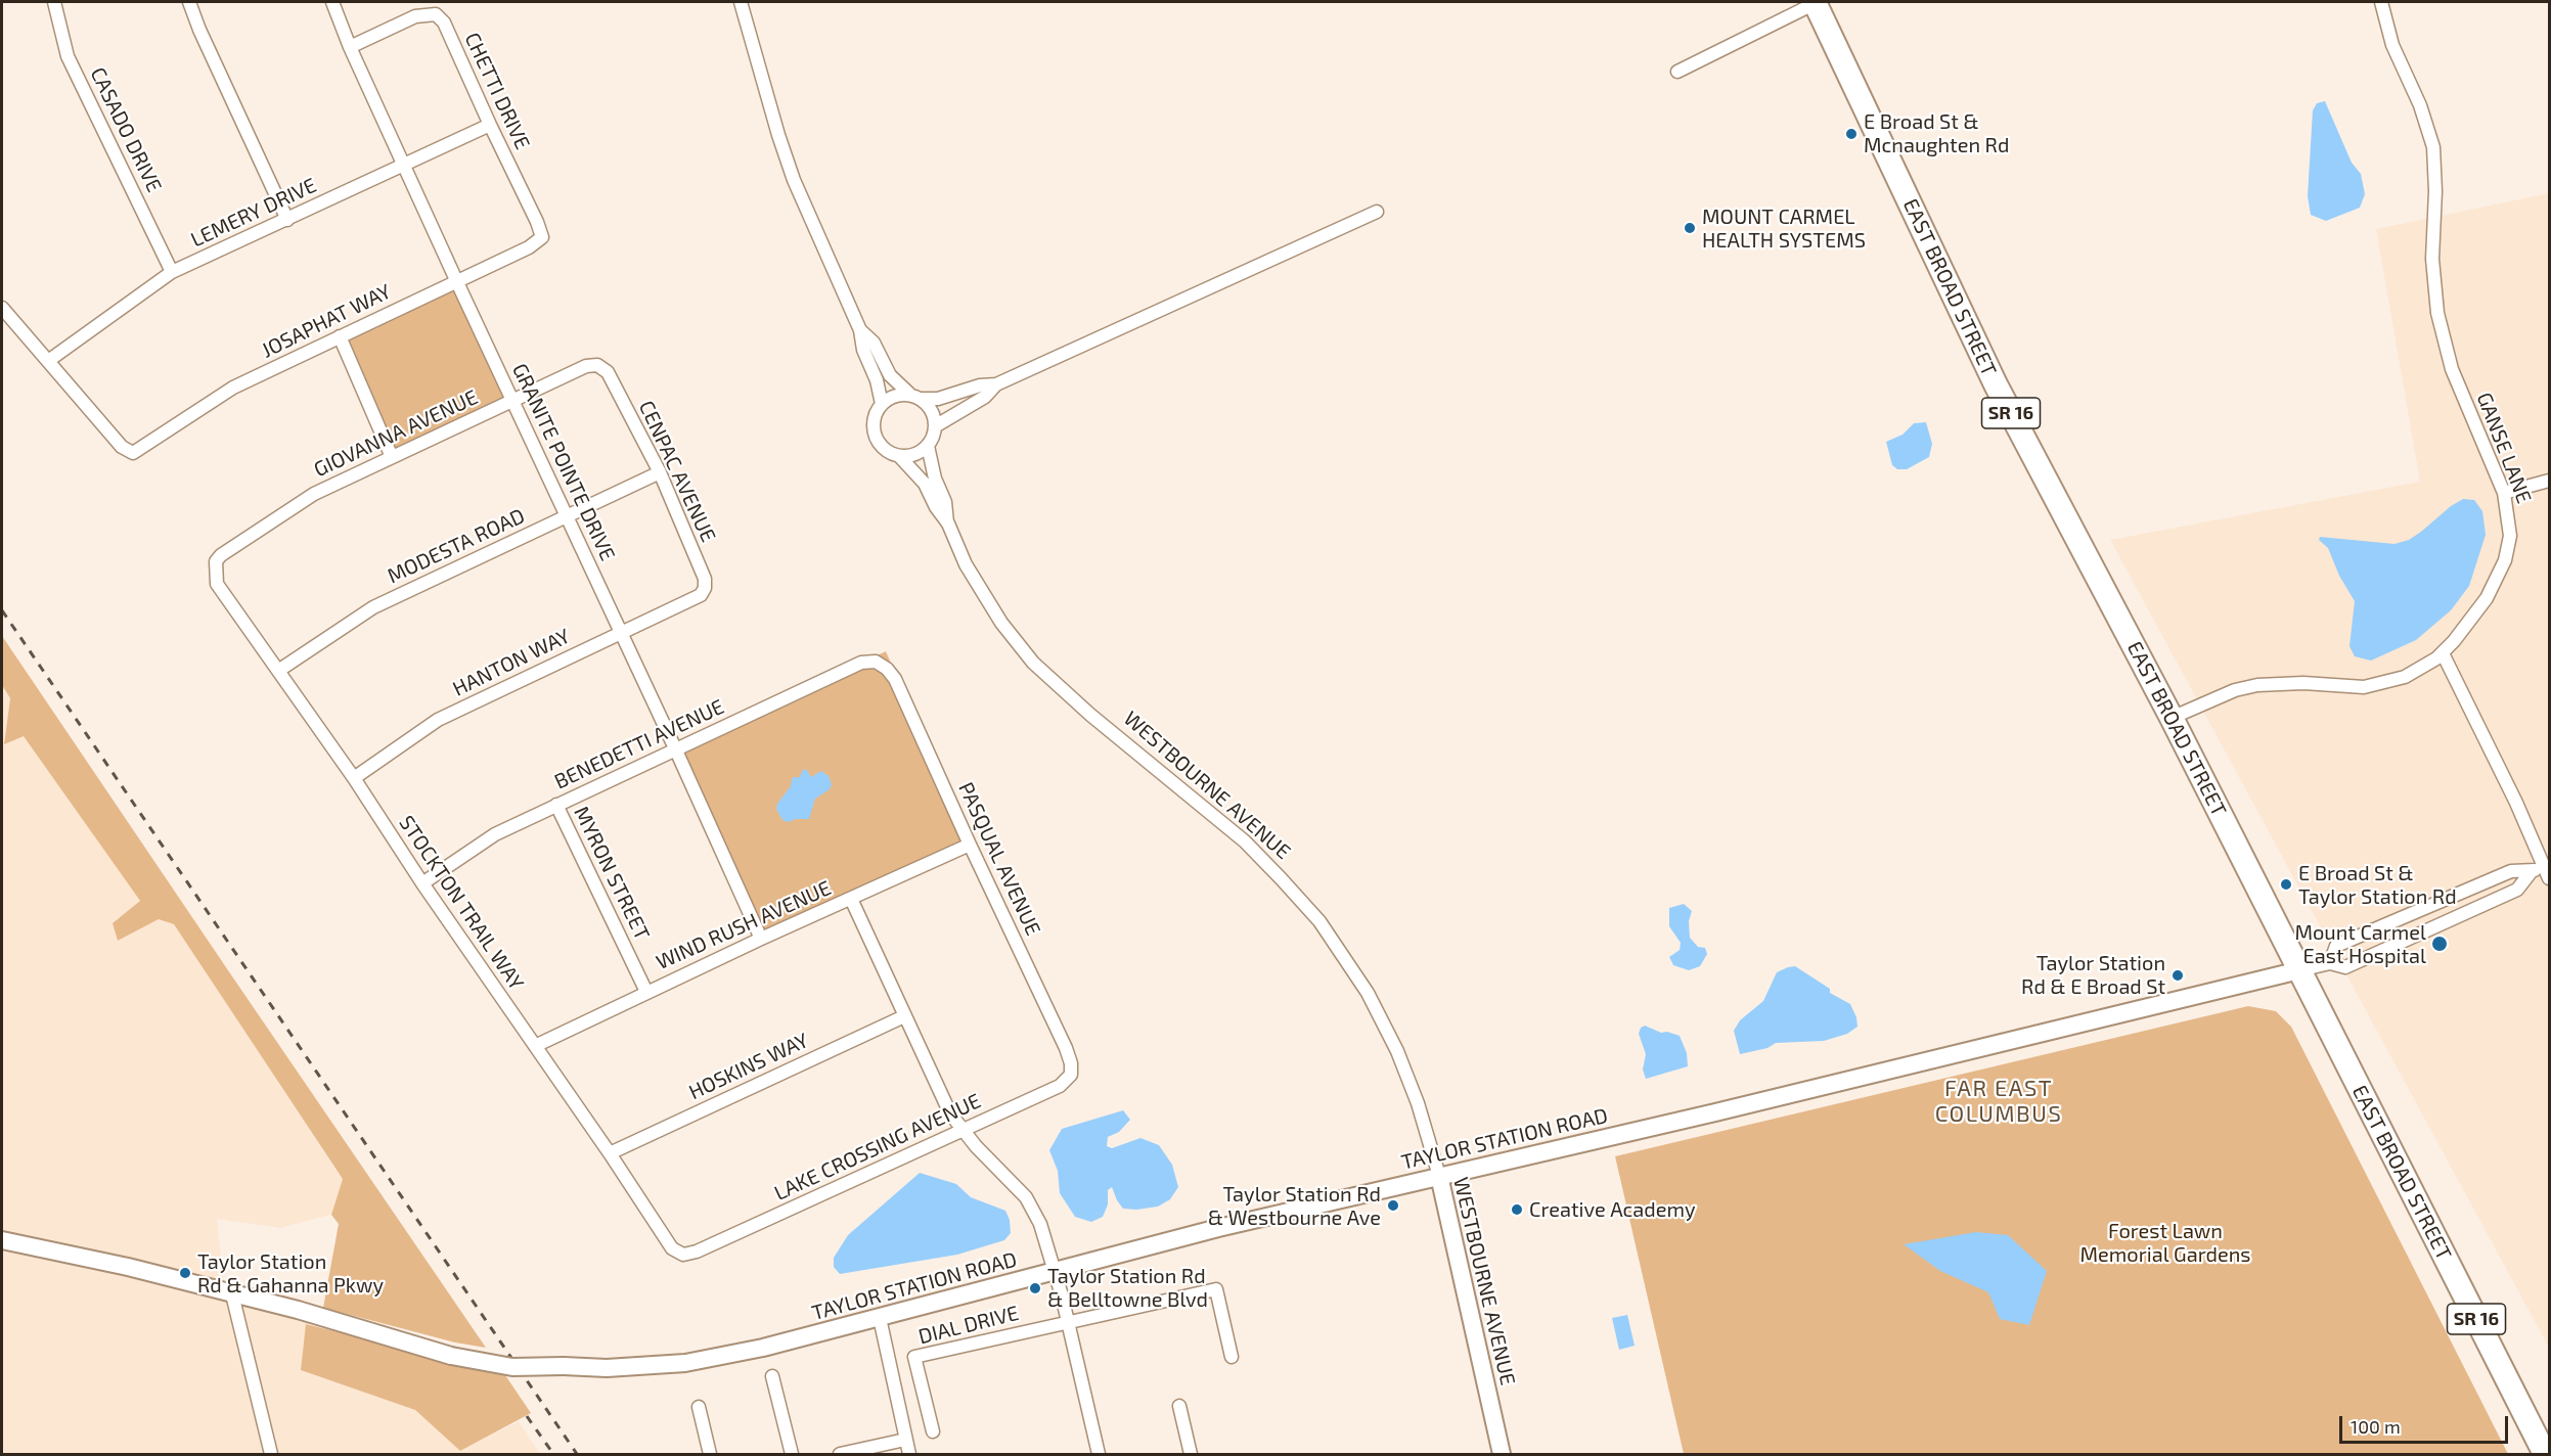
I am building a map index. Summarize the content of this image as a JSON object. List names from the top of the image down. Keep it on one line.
{"streets":{"highway":["EAST BROAD STREET","SR 16"],"main road":["WESTBOURNE AVENUE","TAYLOR STATION ROAD"],"street":["CHETTI DRIVE","CASADO DRIVE","LEMERY DRIVE","JOSAPHAT WAY","GIOVANNA AVENUE","GANSE LANE","GRANITE POINTE DRIVE","CENPAC AVENUE","MODESTA ROAD","HANTON WAY","BENEDETTI AVENUE","PASQUAL AVENUE","MYRON STREET","STOCKTON TRAIL WAY","WIND RUSH AVENUE","HOSKINS WAY","LAKE CROSSING AVENUE","DIAL DRIVE"]},"crossings":[["CHETTI DRIVE","LEMERY DRIVE"],["CHETTI DRIVE","JOSAPHAT WAY"],["CHETTI DRIVE","GRANITE POINTE DRIVE"],["CASADO DRIVE","LEMERY DRIVE"],["LEMERY DRIVE","JOSAPHAT WAY"],["LEMERY DRIVE","GRANITE POINTE DRIVE"],["EAST BROAD STREET","GANSE LANE"],["EAST BROAD STREET","TAYLOR STATION ROAD"],["JOSAPHAT WAY","GRANITE POINTE DRIVE"],["GIOVANNA AVENUE","GRANITE POINTE DRIVE"],["GIOVANNA AVENUE","CENPAC AVENUE"],["GIOVANNA AVENUE","STOCKTON TRAIL WAY"],["GRANITE POINTE DRIVE","MODESTA ROAD"],["GRANITE POINTE DRIVE","HANTON WAY"],["GRANITE POINTE DRIVE","BENEDETTI AVENUE"],["GRANITE POINTE DRIVE","WIND RUSH AVENUE"],["CENPAC AVENUE","MODESTA ROAD"],["CENPAC AVENUE","HANTON WAY"],["MODESTA ROAD","STOCKTON TRAIL WAY"],["HANTON WAY","STOCKTON TRAIL WAY"],["BENEDETTI AVENUE","PASQUAL AVENUE"],["BENEDETTI AVENUE","MYRON STREET"],["BENEDETTI AVENUE","STOCKTON TRAIL WAY"],["WESTBOURNE AVENUE","TAYLOR STATION ROAD"],["PASQUAL AVENUE","WIND RUSH AVENUE"],["PASQUAL AVENUE","LAKE CROSSING AVENUE"],["MYRON STREET","WIND RUSH AVENUE"],["STOCKTON TRAIL WAY","WIND RUSH AVENUE"],["STOCKTON TRAIL WAY","HOSKINS WAY"],["STOCKTON TRAIL WAY","LAKE CROSSING AVENUE"]],"districts":["FAR EAST COLUMBUS"],"parks":["Forest Lawn Memorial Gardens"],"places":["E Broad St & Mcnaughten Rd","MOUNT CARMEL HEALTH SYSTEMS","E Broad St & Taylor Station Rd","Mount Carmel East Hospital","Taylor Station Rd & E Broad St","Taylor Station Rd & Westbourne Ave","Creative Academy","Taylor Station Rd & Gahanna Pkwy","Taylor Station Rd & Belltowne Blvd"],"scale_bar":"100 m"}
